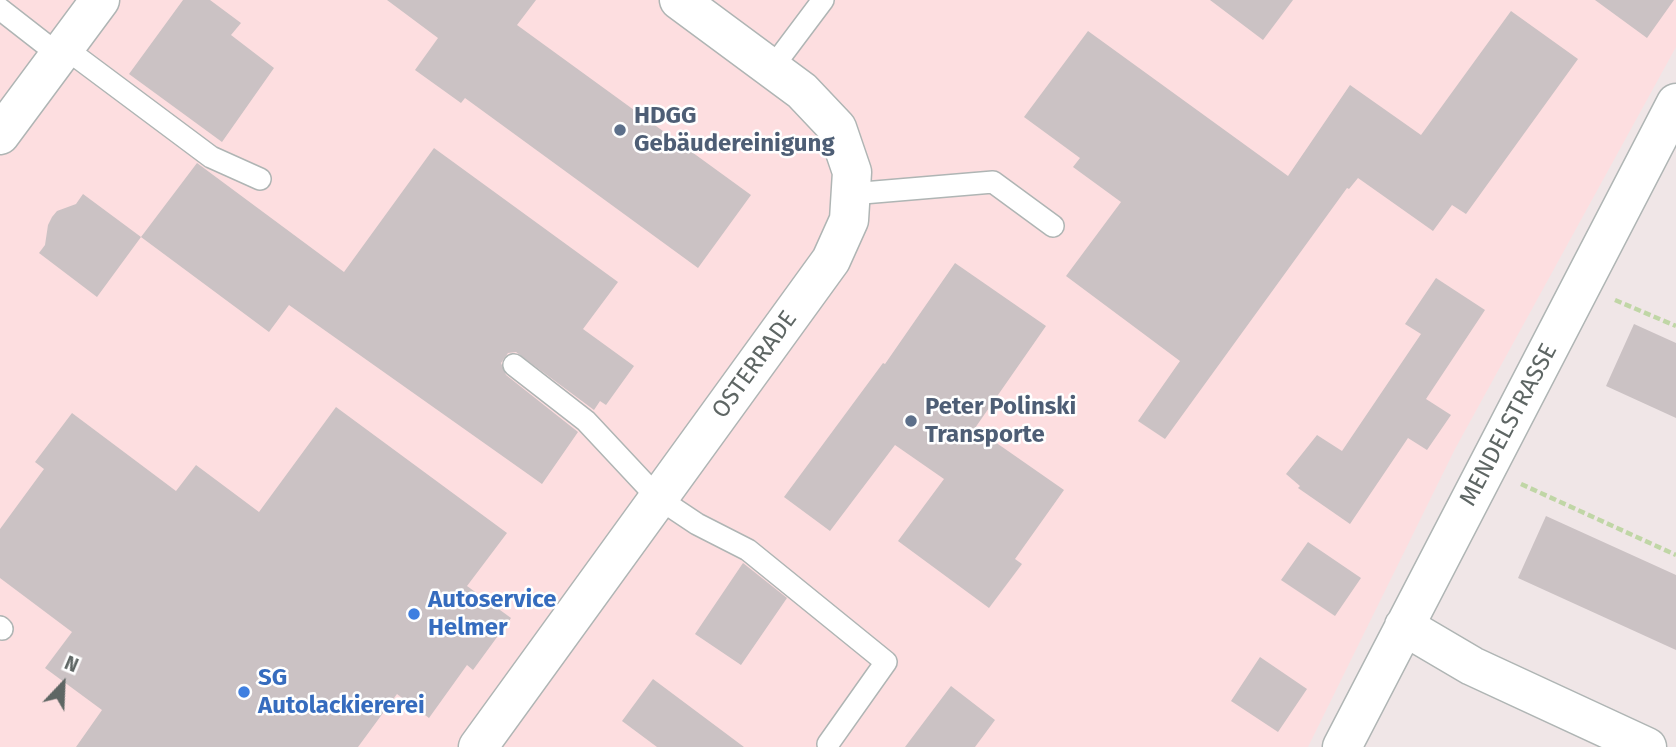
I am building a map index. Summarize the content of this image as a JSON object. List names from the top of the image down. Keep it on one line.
{"streets":{"street":["OSTERRADE","MENDELSTRASSE"]},"places":["HDGG Gebäudereinigung","Peter Polinski Transporte","Autoservice Helmer","SG Autolackiererei"],"north":"top right"}
